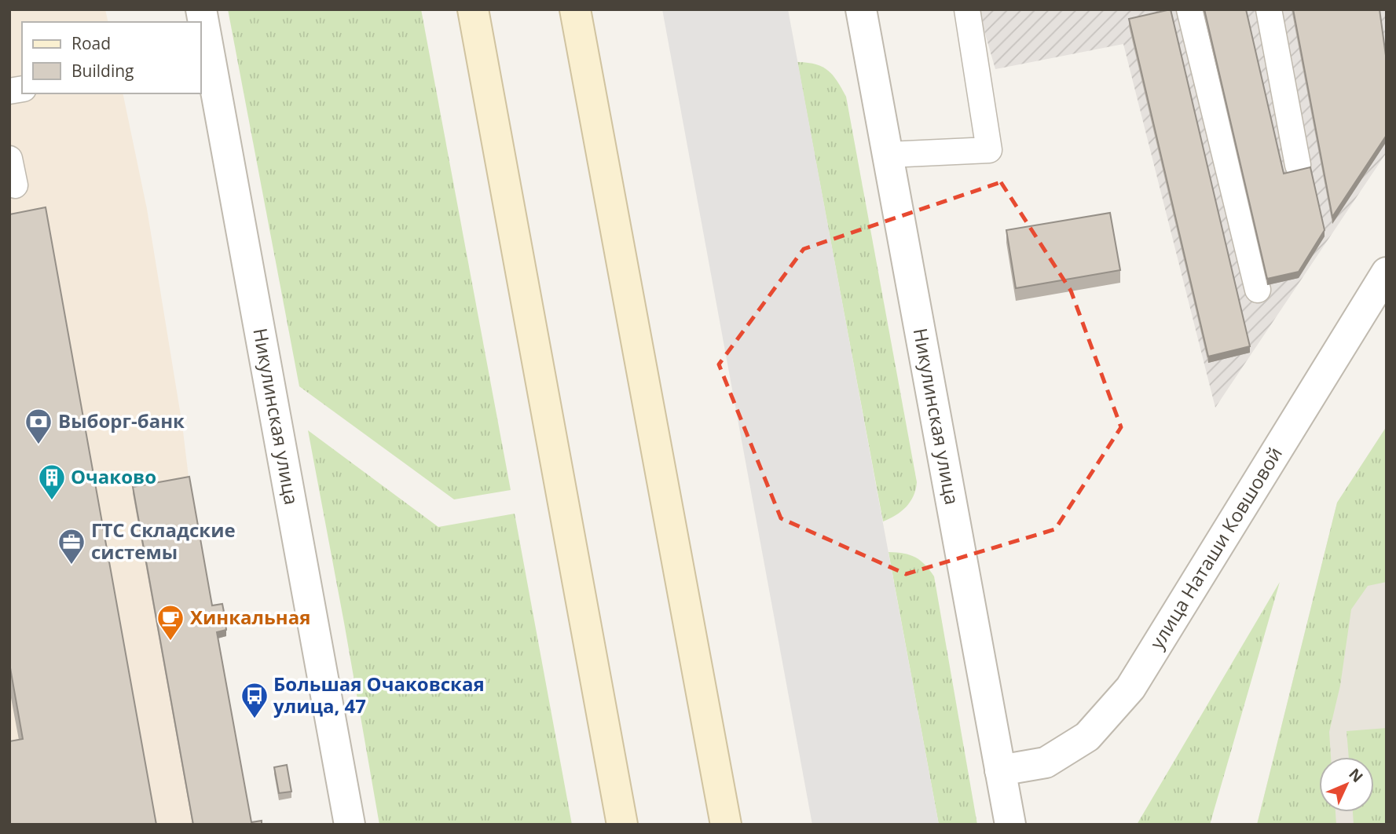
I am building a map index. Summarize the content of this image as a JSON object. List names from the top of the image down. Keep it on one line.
{"streets":{"street":["Никулинская улица","улица Наташи Ковшовой"]},"crossings":[["Никулинская улица","улица Наташи Ковшовой"]],"places":{"bank":["Выборг-банк"],"building":["Очаково"],"office":["ГТС Складские системы"],"cafe":["Хинкальная"],"bus stop":["Большая Очаковская улица, 47"]},"legend":["Road","Building"],"north":"top right"}
